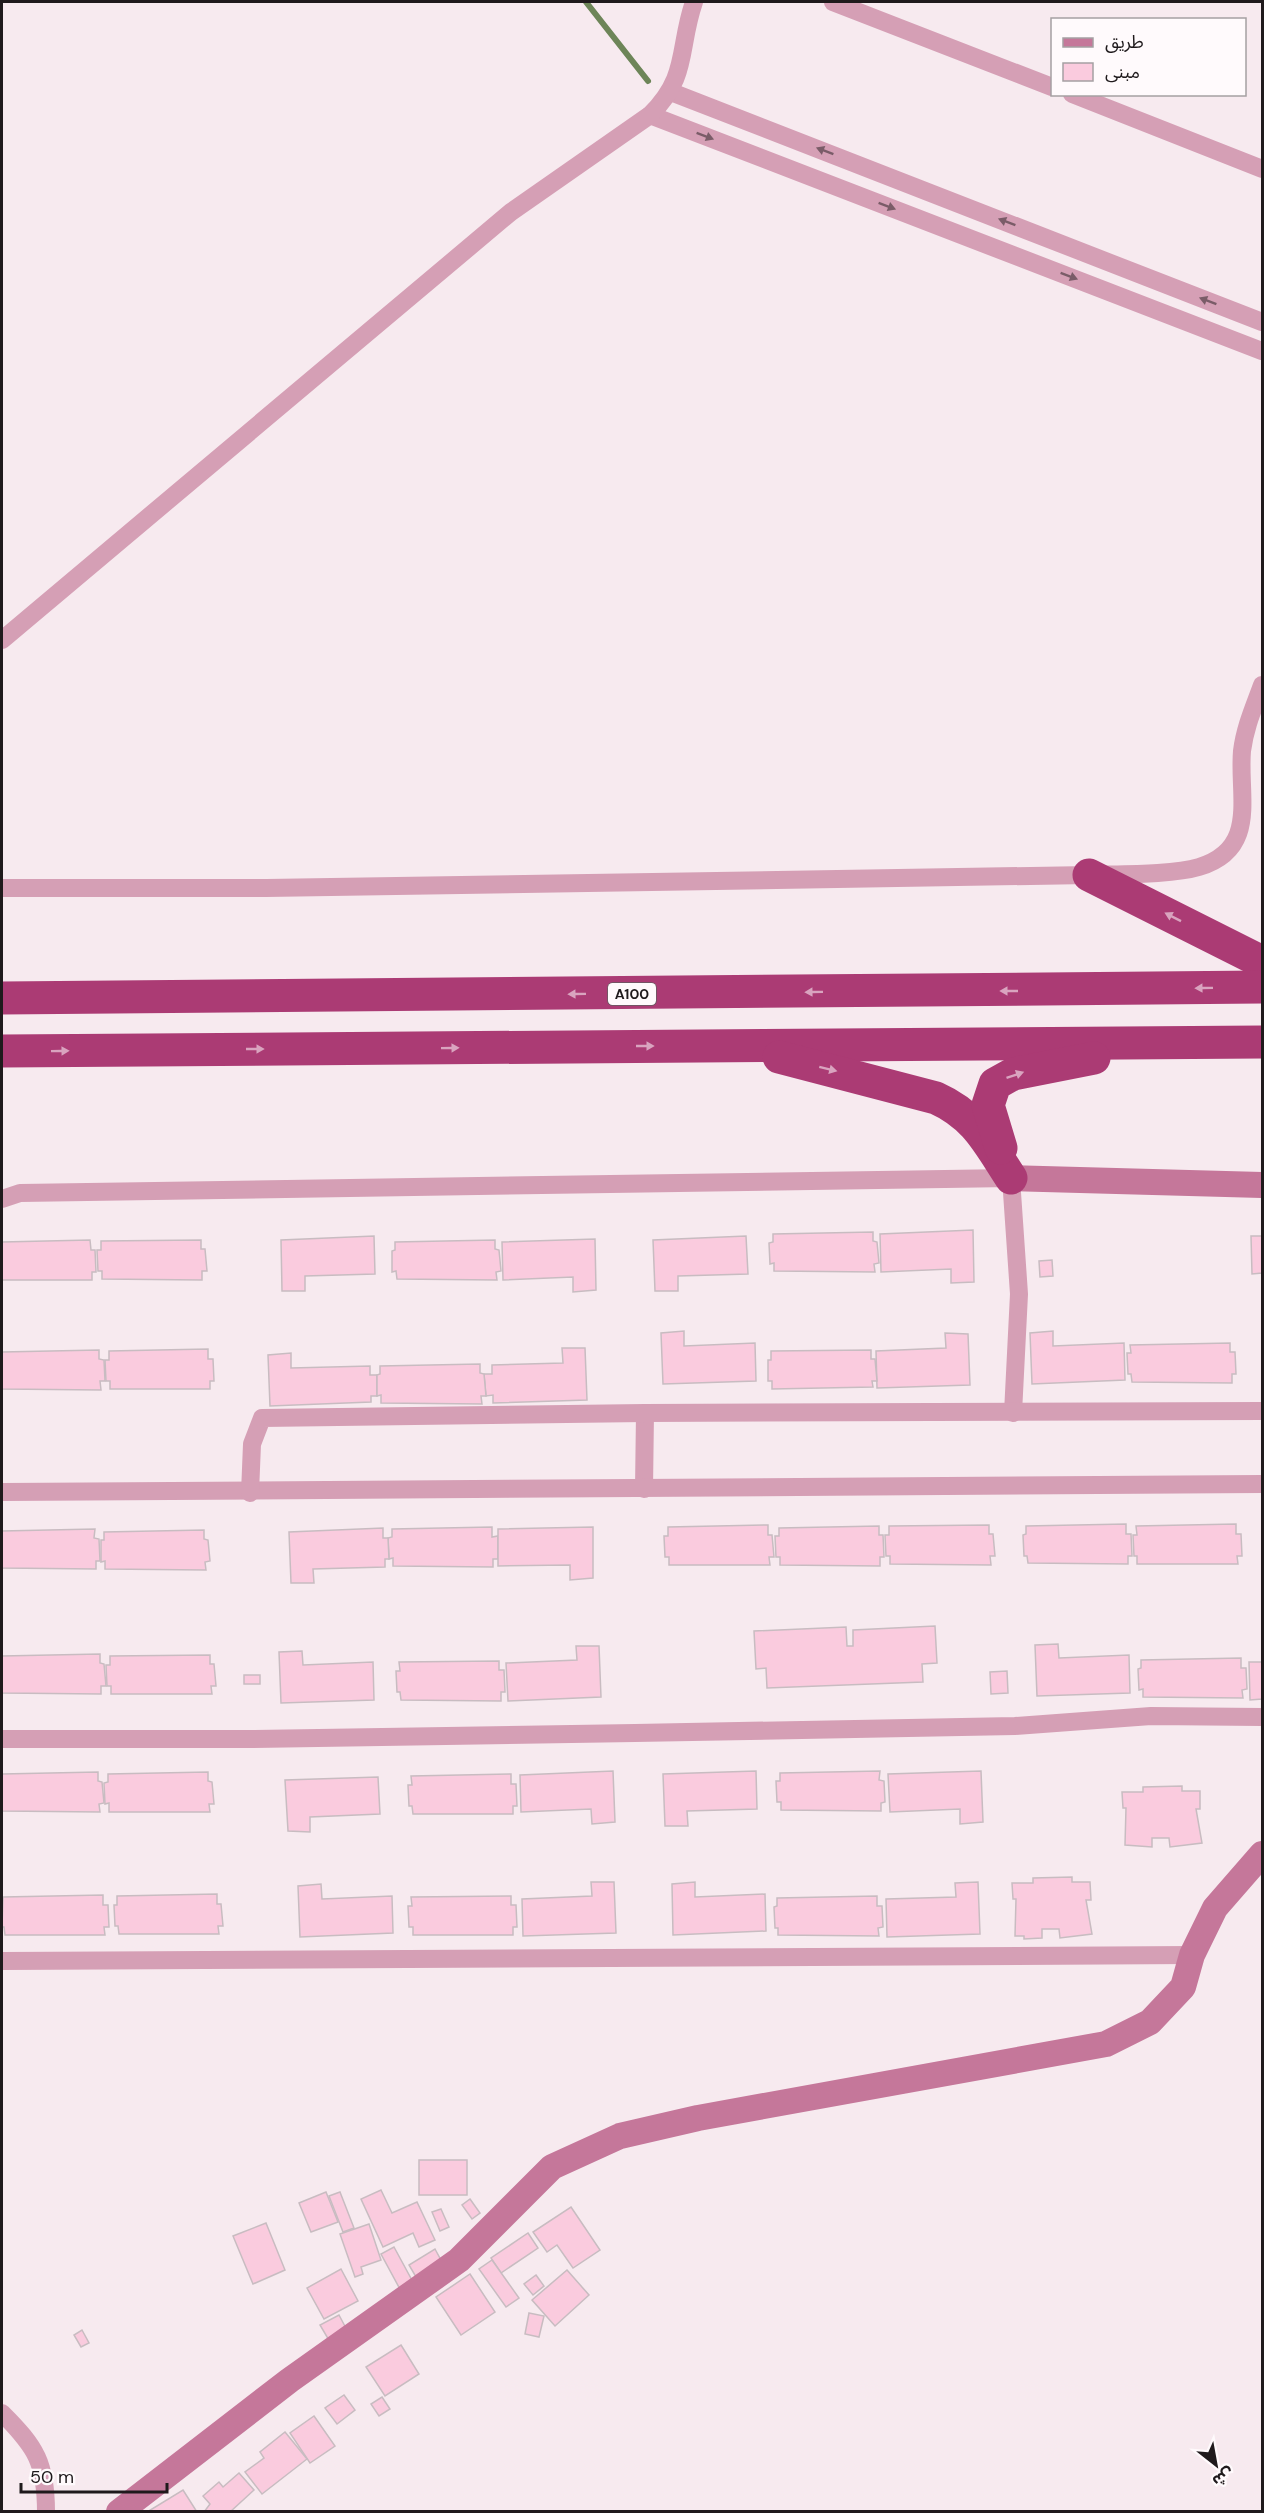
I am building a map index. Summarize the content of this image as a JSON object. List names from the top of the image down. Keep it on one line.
{"streets":{"highway":["A100"]},"legend":["طريق","مبنى"],"scale_bar":"50 m","north":"bottom right"}
